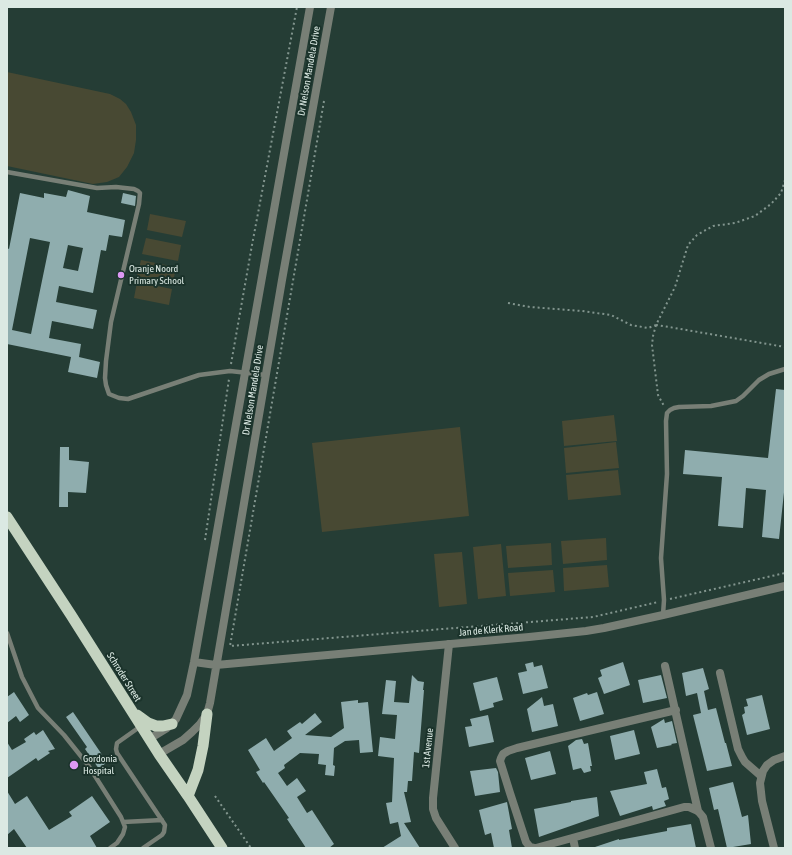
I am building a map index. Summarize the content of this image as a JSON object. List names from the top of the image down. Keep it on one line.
{"streets":{"highway":["Schroder Street"],"street":["Dr Nelson Mandela Drive","Jan de Klerk Road","1st Avenue"]},"crossings":[["Dr Nelson Mandela Drive","Jan de Klerk Road"],["Dr Nelson Mandela Drive","Schroder Street"],["Jan de Klerk Road","1st Avenue"]],"places":["Oranje Noord Primary School","Gordonia Hospital"]}
